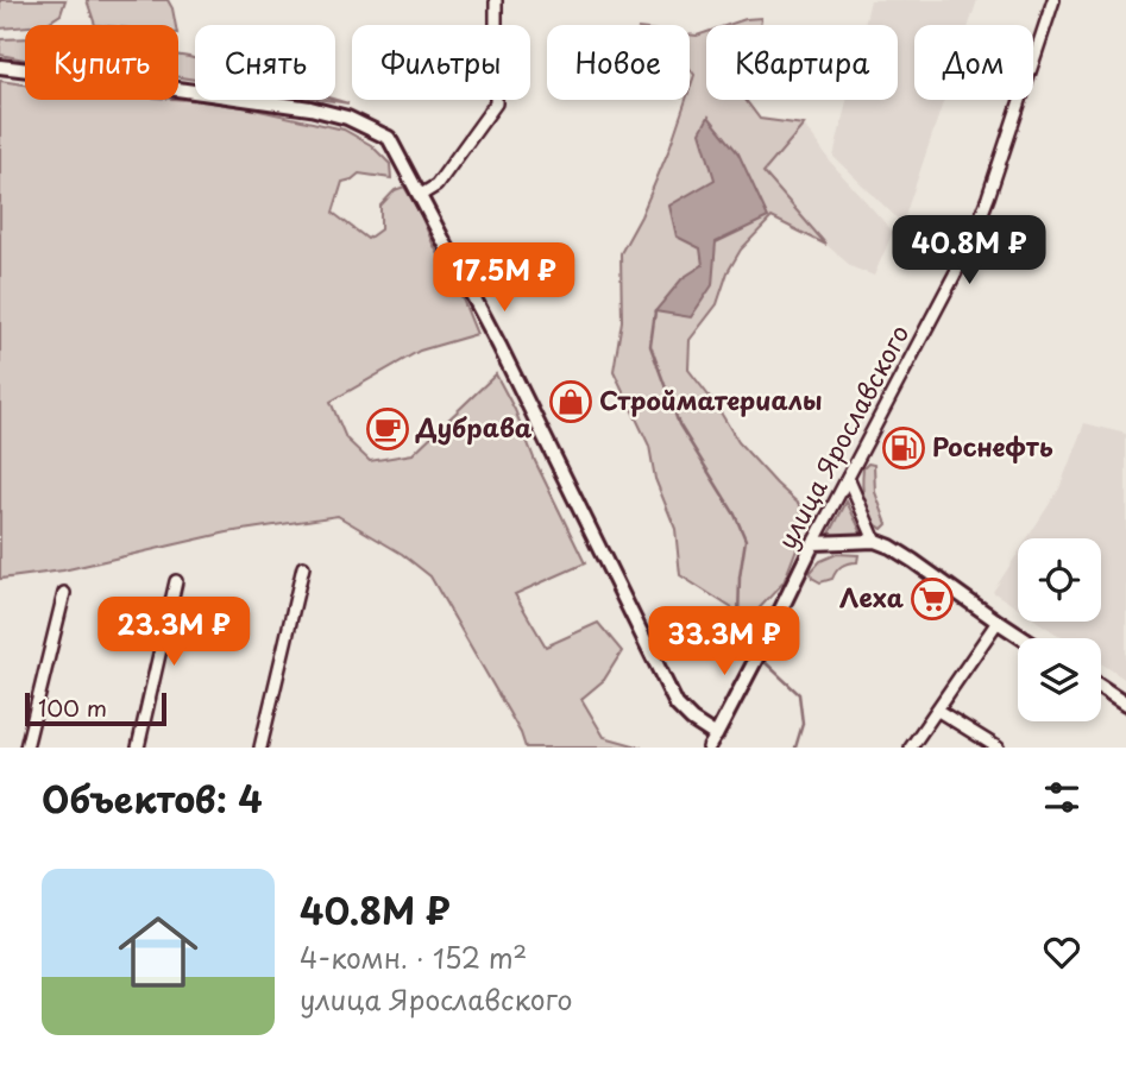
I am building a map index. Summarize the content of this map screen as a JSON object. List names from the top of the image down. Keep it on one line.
{"streets":{"main road":["улица Ярославского"]},"places":{"shop":["Стройматериалы"],"cafe":["Дубрава"],"fuel station":["Роснефть"],"supermarket":["Леха"]},"scale_bar":"100 m","page":{"chip":["Купить","Снять","Фильтры","Новое","Квартира","Дом"],"price":["40.8M ₽","17.5M ₽","23.3M ₽","33.3M ₽"],"scale":"100 m","heading":"Объектов: 4","list":[{"name":"40.8M ₽","note":"4-комн. · 152 m² · улица Ярославского"}]}}
